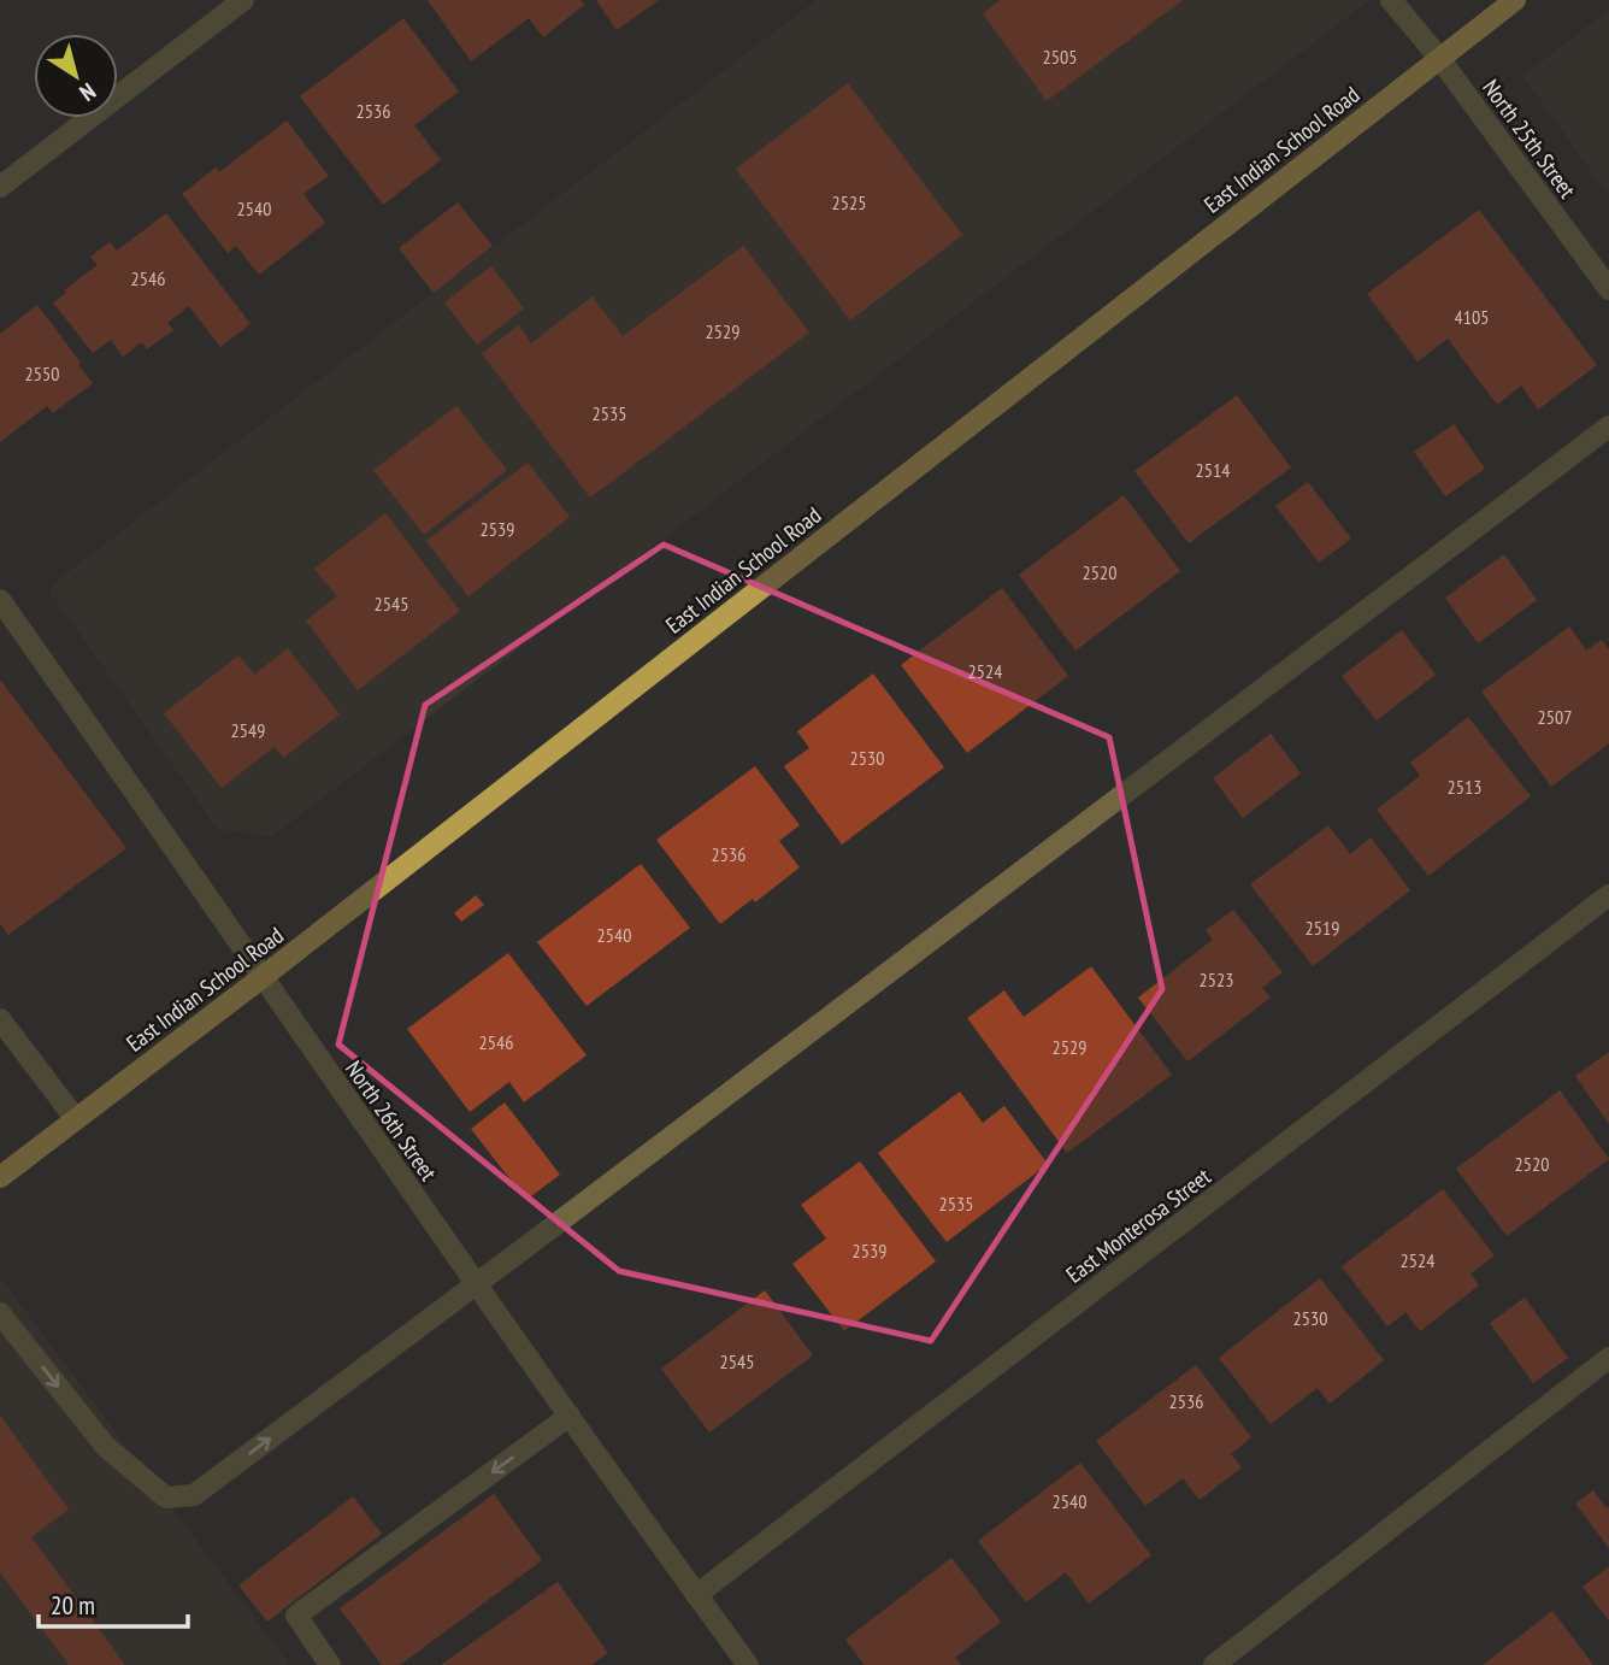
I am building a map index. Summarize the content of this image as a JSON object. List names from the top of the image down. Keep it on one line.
{"streets":{"main road":["East Indian School Road"],"street":["North 25th Street","North 26th Street","East Monterosa Street"]},"crossings":[["North 25th Street","East Indian School Road"],["East Indian School Road","North 26th Street"],["North 26th Street","East Monterosa Street"]],"house_numbers":["2505","2536","2525","2540","2546","4105","2529","2550","2535","2514","2539","2520","2545","2524","2507","2549","2530","2513","2536","2519","2540","2523","2546","2529","2520","2535","2539","2524","2530","2545","2536","2540"],"scale_bar":"20 m","north":"bottom right"}
